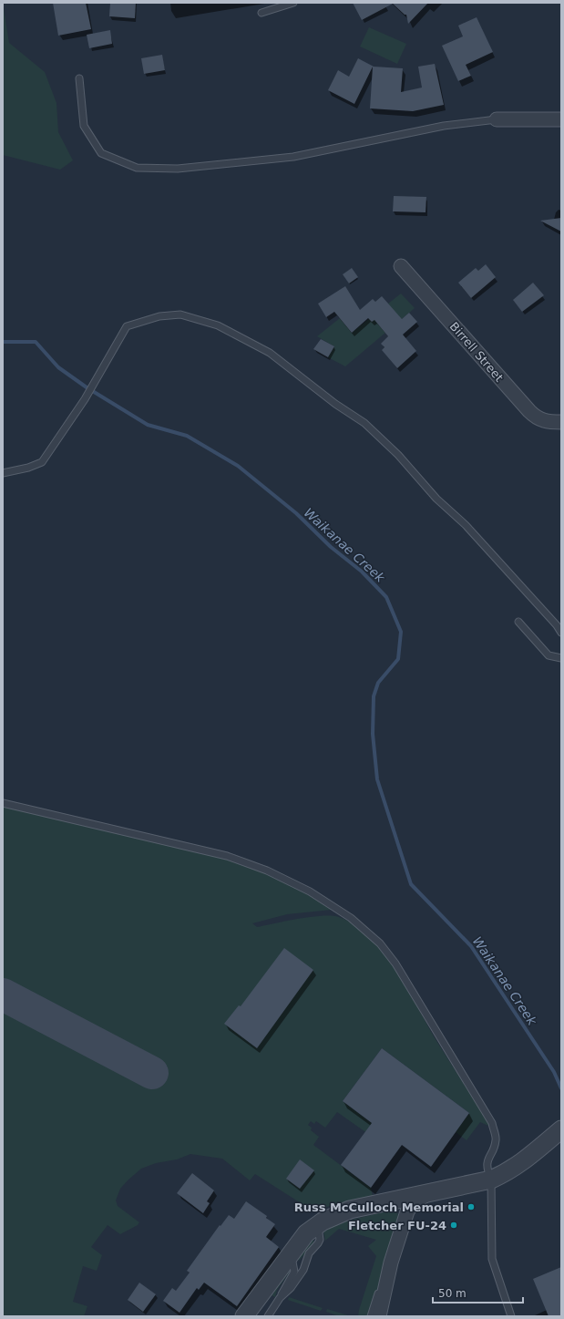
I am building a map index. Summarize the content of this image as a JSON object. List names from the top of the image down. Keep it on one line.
{"streets":{"street":["Birrell Street"]},"water":["Waikanae Creek"],"places":["Russ McCulloch Memorial","Fletcher FU-24"],"scale_bar":"50 m"}
